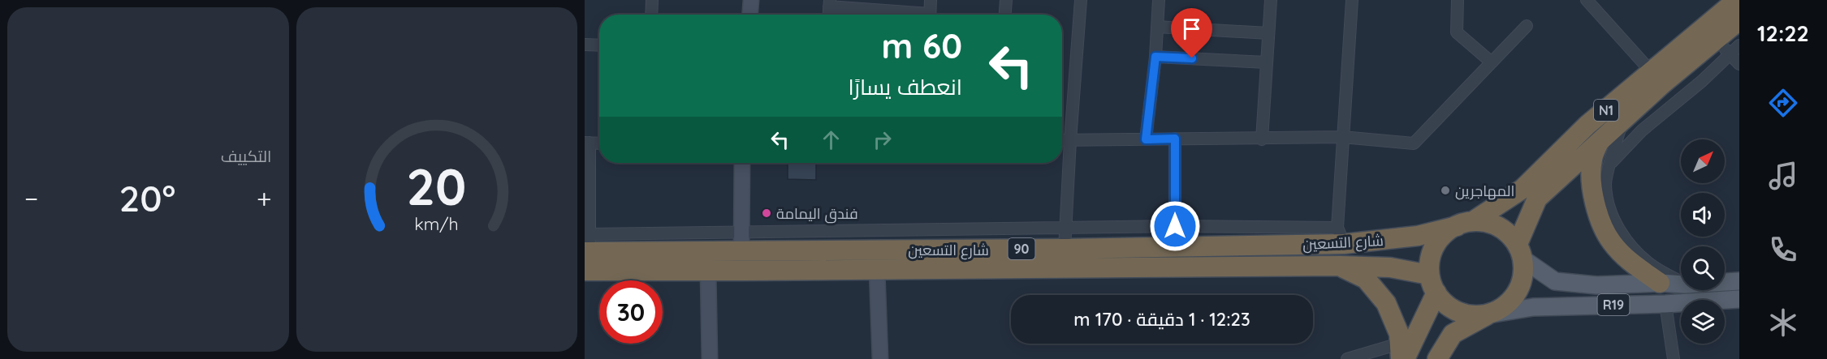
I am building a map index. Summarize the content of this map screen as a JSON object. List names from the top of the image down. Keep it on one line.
{"streets":{"highway":["N1","شارع التسعين","90"],"main road":["R19"]},"crossings":[["N1","شارع التسعين"],["N1","R19"],["شارع التسعين","R19"]],"places":["المهاجرين","فندق اليمامة"],"north":"top right","page":{"tabs":"12:22","tile":"التكييف","turn":["60 m","انعطف يسارًا"],"heat":["−","20°","+"],"limit":"30","trip":"12:23 · 1 دقيقة · 170 m","gauge":["20","km/h"]}}
